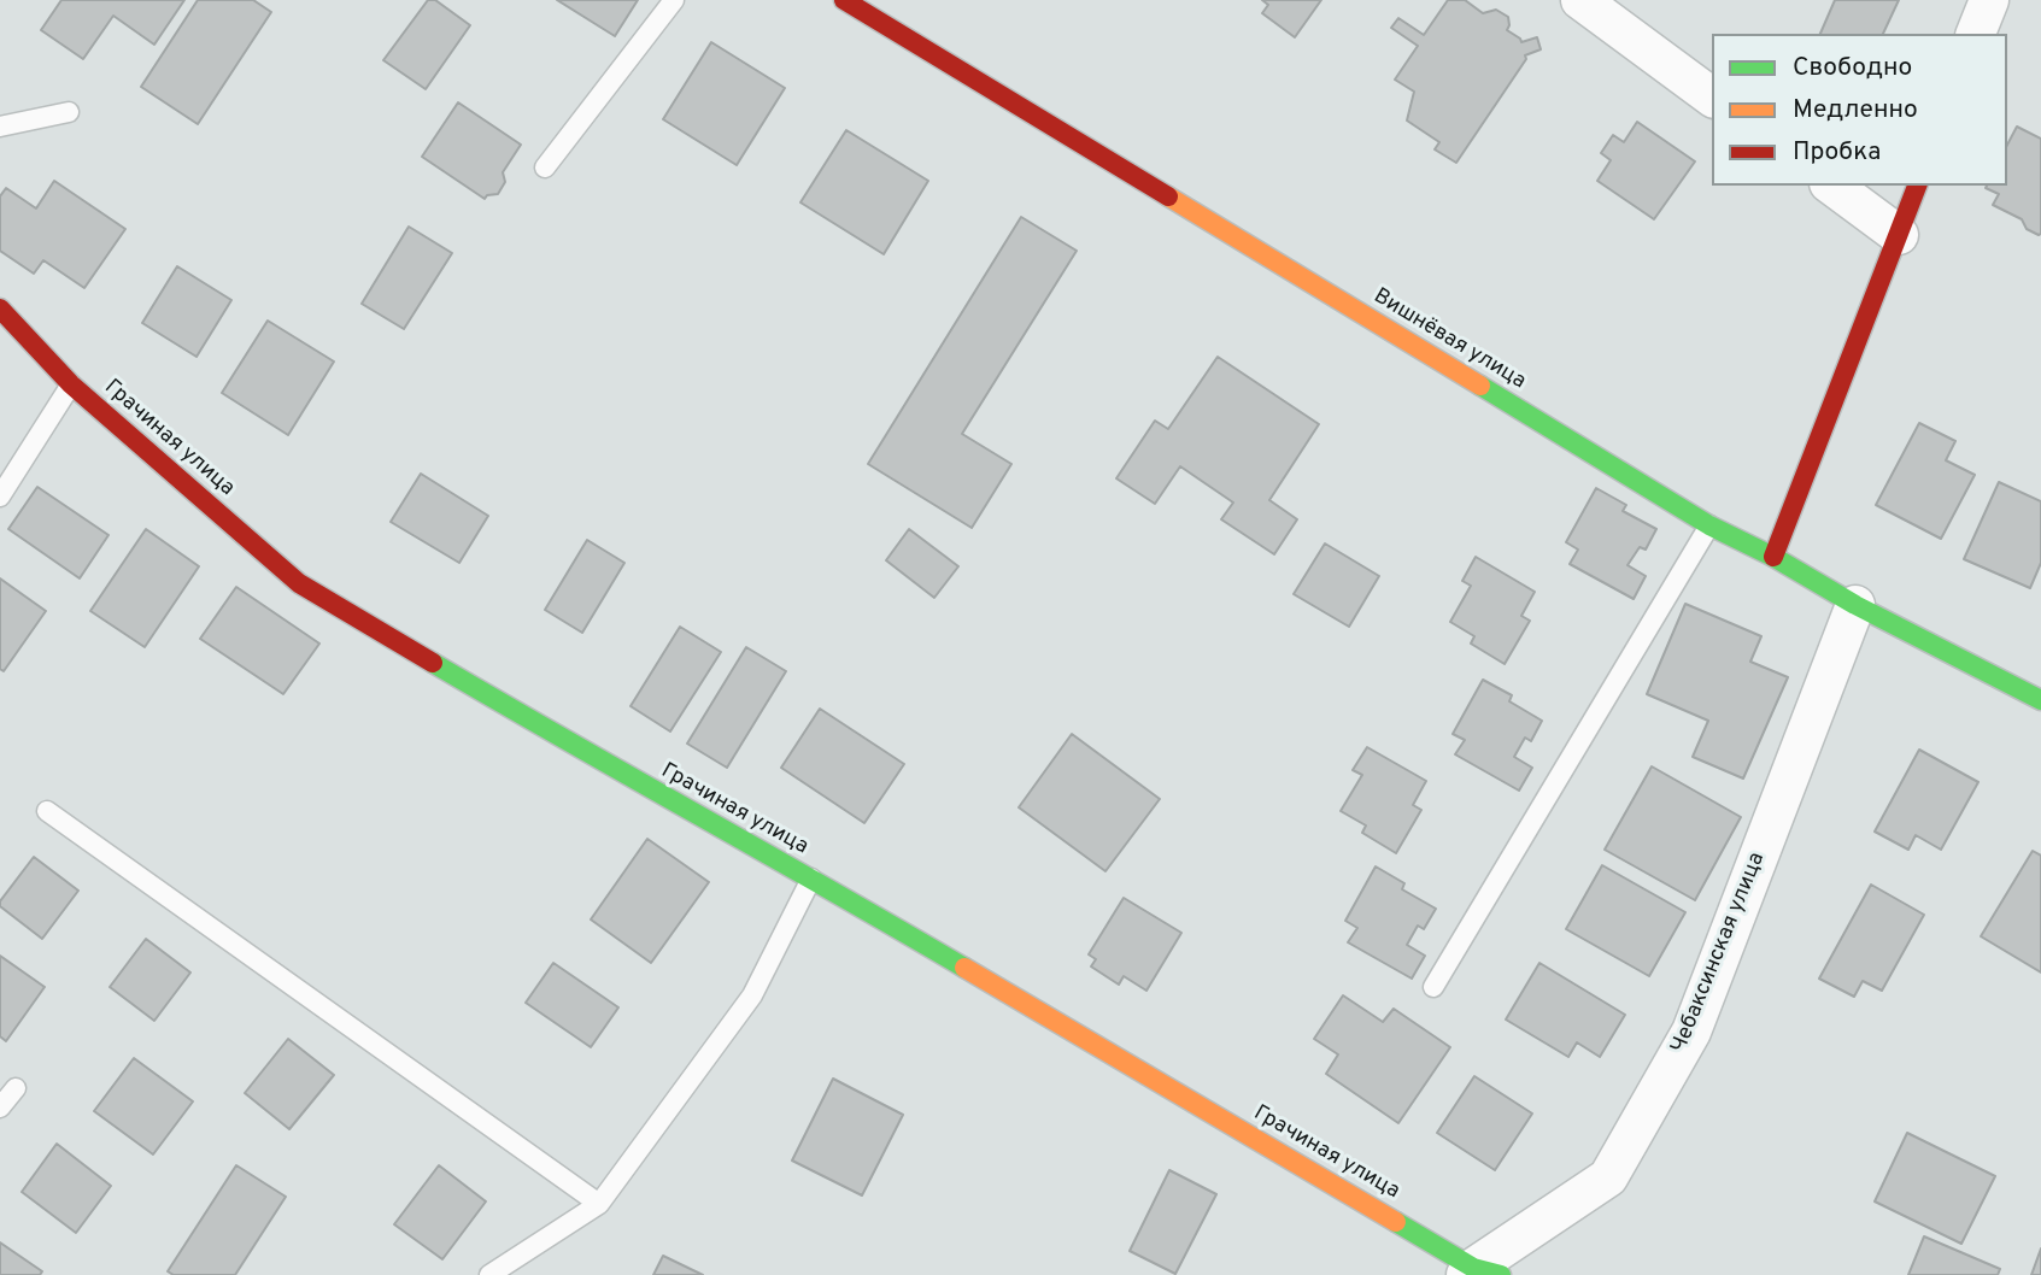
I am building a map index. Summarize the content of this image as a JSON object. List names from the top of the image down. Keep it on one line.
{"streets":{"street":["Вишнёвая улица","Грачиная улица","Чебаксинская улица"]},"crossings":[["Вишнёвая улица","Чебаксинская улица"],["Грачиная улица","Чебаксинская улица"]],"legend":["Свободно","Медленно","Пробка"]}
